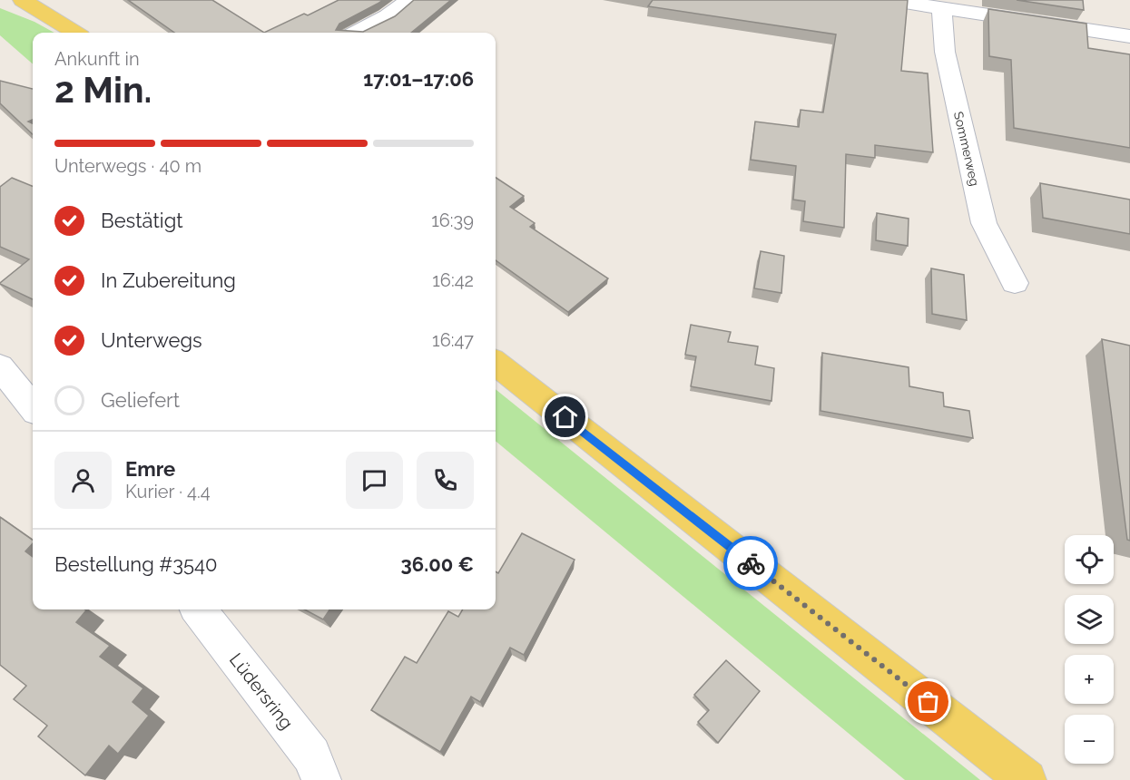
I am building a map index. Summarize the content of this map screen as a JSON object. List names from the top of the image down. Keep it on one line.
{"streets":{"street":["Sommerweg","Lüdersring"]},"page":{"heading":["2 Min.","Ankunft in","17:01–17:06"],"panel":["Emre","Kurier · 4.4","Bestellung #3540","36.00 €"],"bar":"Unterwegs · 40 m","list":[["Bestätigt","16:39"],["In Zubereitung","16:42"],["Unterwegs","16:47"],"Geliefert"],"map_buttons":["+","−"]}}
